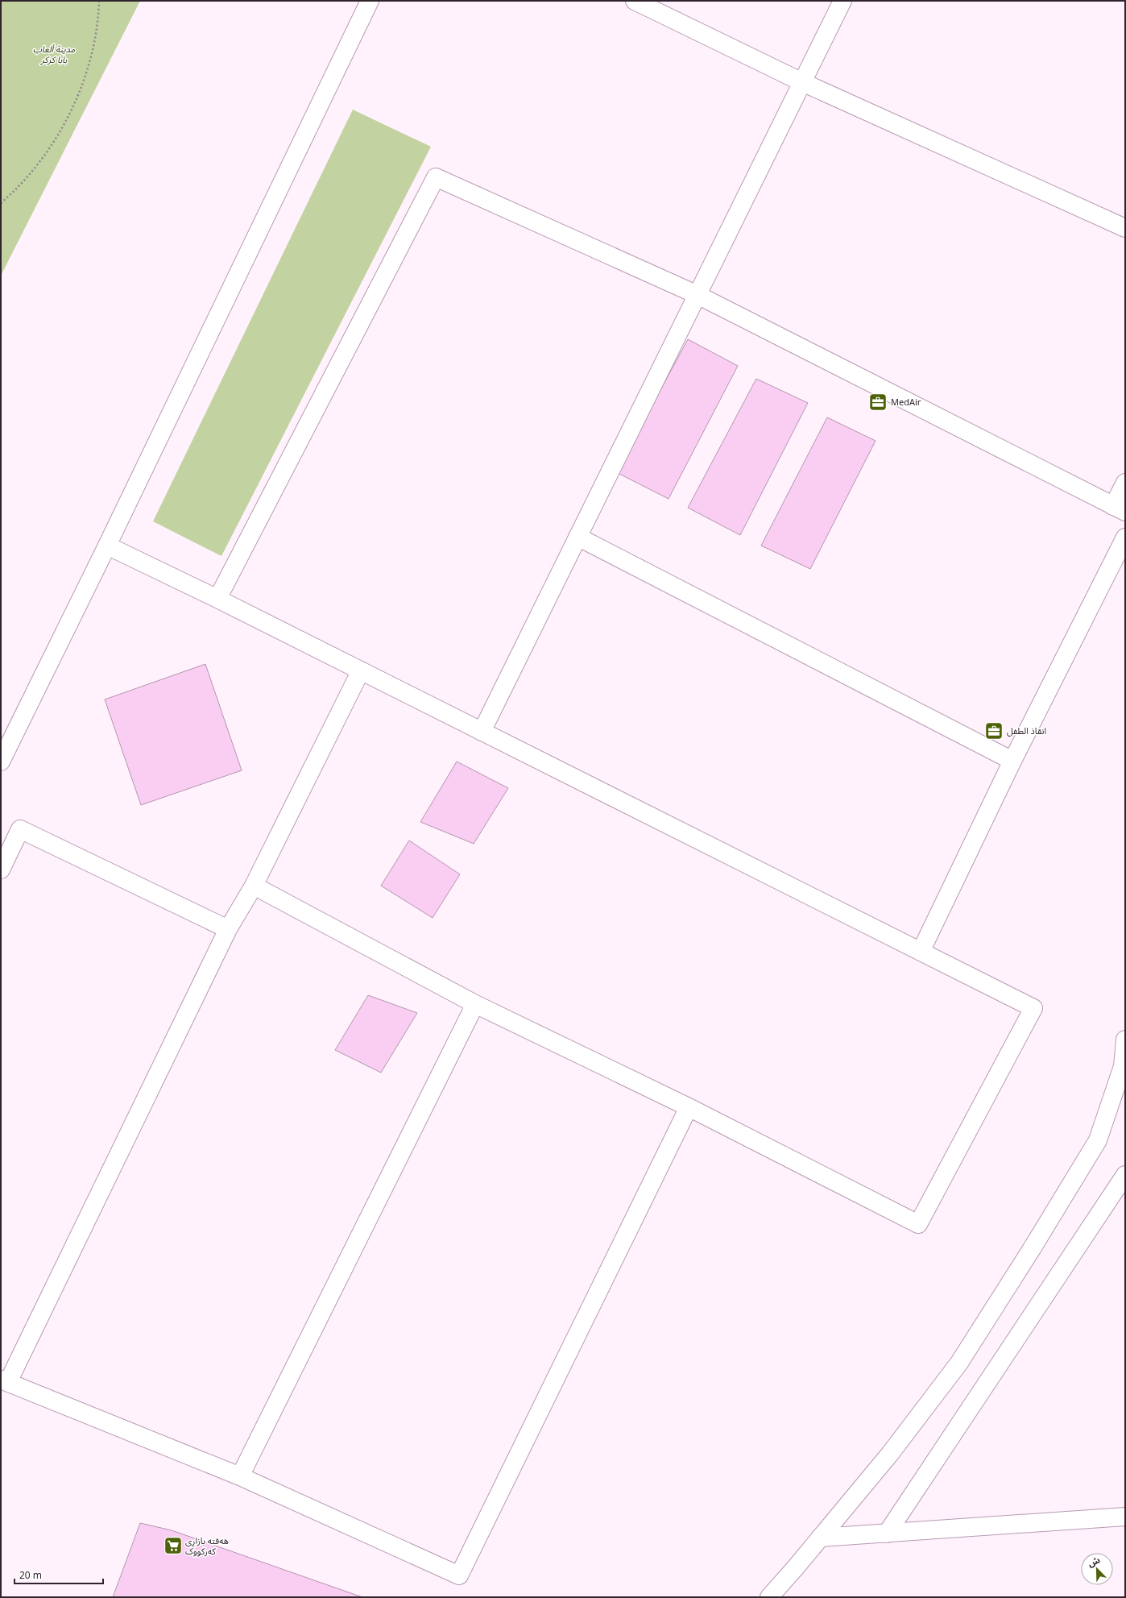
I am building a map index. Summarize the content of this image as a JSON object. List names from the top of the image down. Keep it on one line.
{"parks":["مدينة ألعاب بابا كركر"],"places":{"office":["MedAir","انقاذ الطفل"],"supermarket":["هەفتە بازاڕی کەرکووک"]},"scale_bar":"20 m","north":"top left"}
